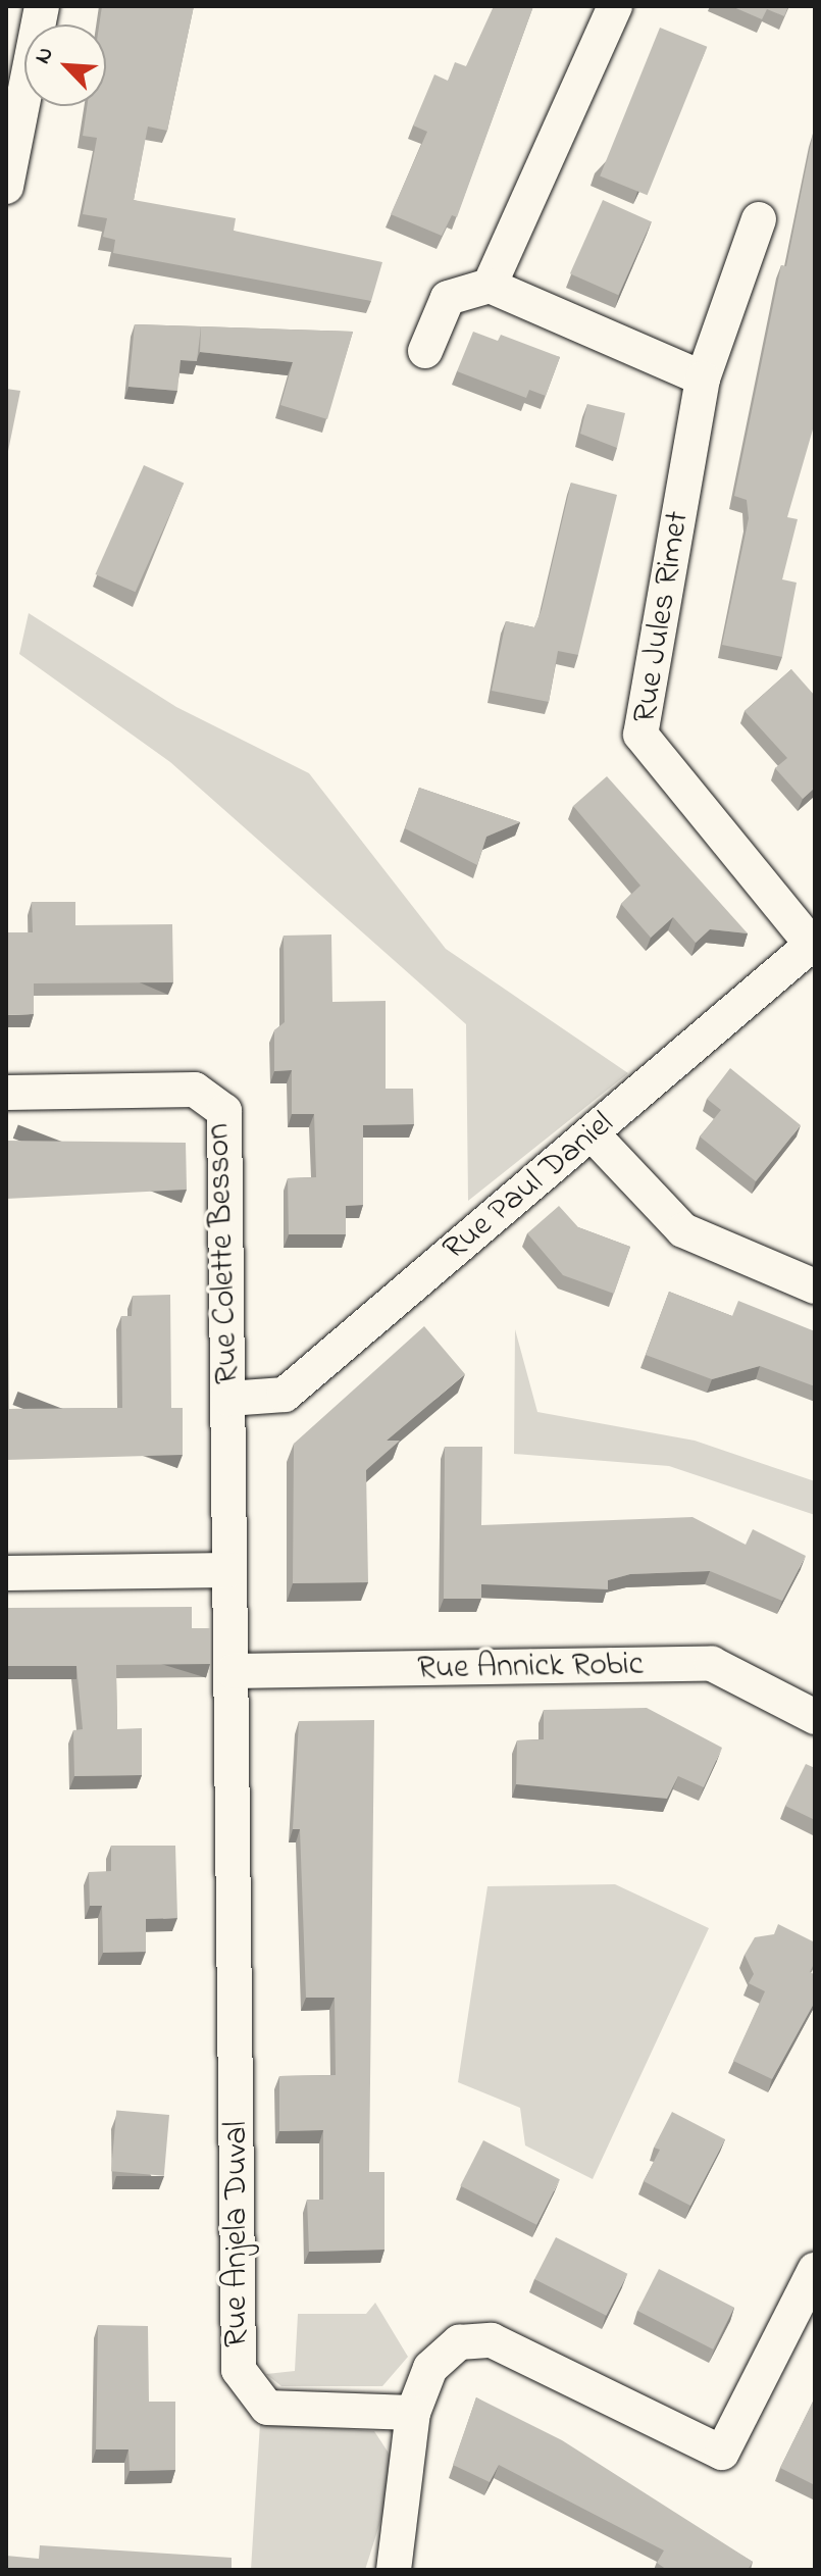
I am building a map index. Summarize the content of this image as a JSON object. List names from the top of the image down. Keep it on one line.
{"streets":{"street":["Rue Jules Rimet","Rue Paul Daniel","Rue Colette Besson","Rue Annick Robic","Rue Anjela Duval"]},"crossings":[["Rue Jules Rimet","Rue Paul Daniel"],["Rue Paul Daniel","Rue Colette Besson"],["Rue Colette Besson","Rue Anjela Duval"],["Rue Annick Robic","Rue Anjela Duval"]],"north":"top left"}
